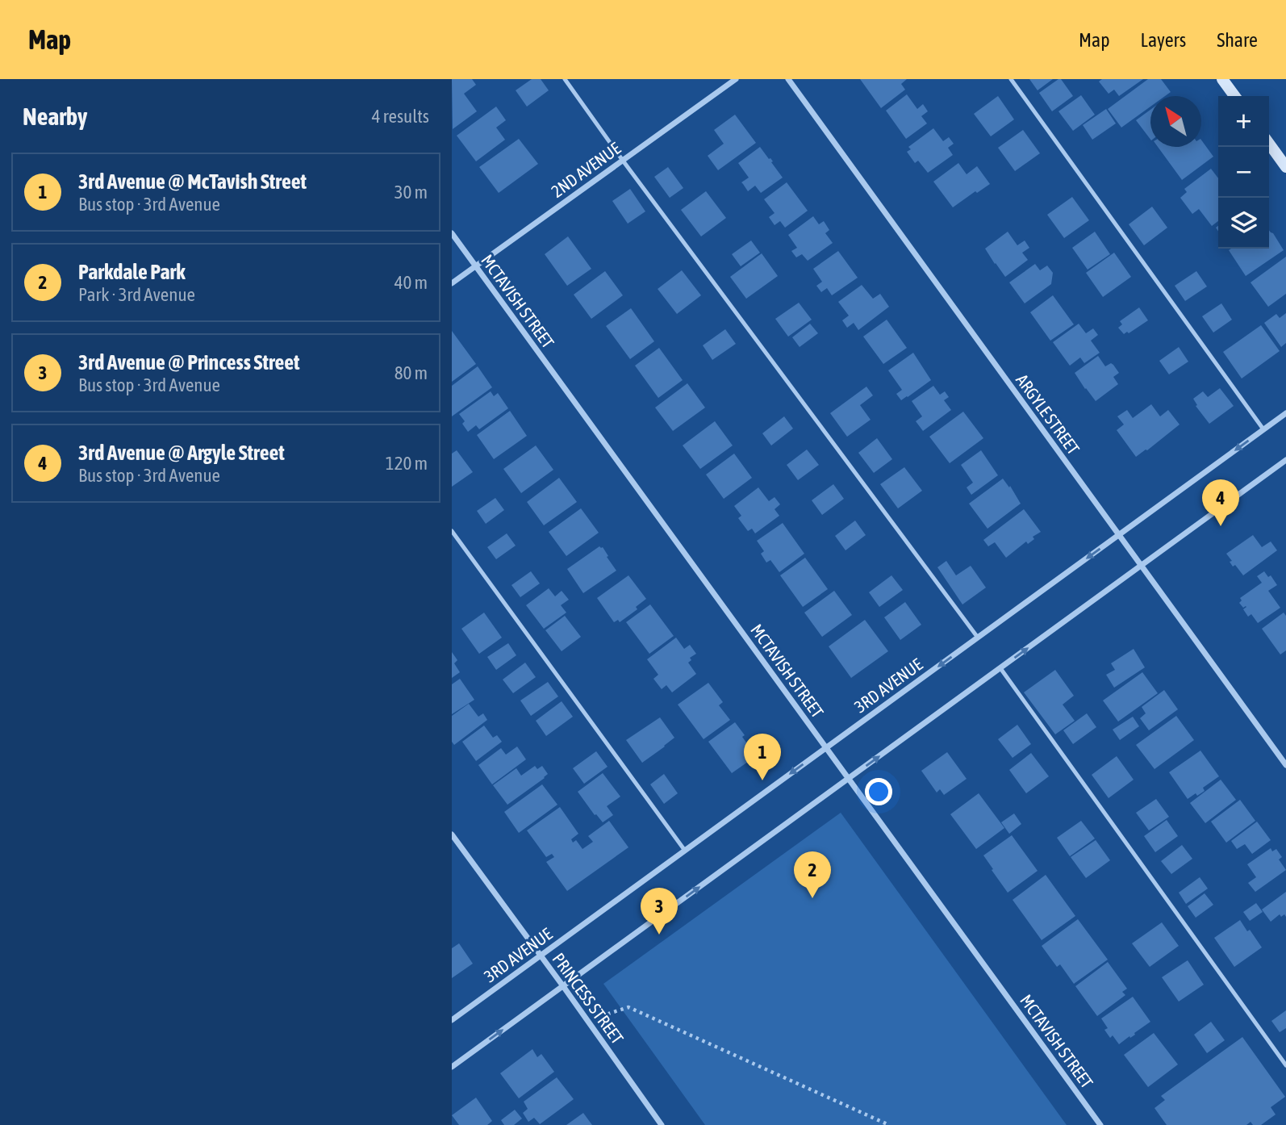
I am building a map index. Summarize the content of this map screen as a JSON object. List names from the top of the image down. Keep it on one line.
{"streets":{"street":["2ND AVENUE","MCTAVISH STREET","ARGYLE STREET","3RD AVENUE","PRINCESS STREET"]},"crossings":[["2ND AVENUE","MCTAVISH STREET"],["MCTAVISH STREET","3RD AVENUE"],["ARGYLE STREET","3RD AVENUE"],["3RD AVENUE","PRINCESS STREET"]],"north":"top left","page":{"header":"Map","nav":["Map","Layers","Share"],"heading":["Nearby","4 results"],"map_buttons":["+","−"],"list":[{"mark":"1","name":"3rd Avenue @ McTavish Street","note":"Bus stop · 3rd Avenue","value":"30 m"},{"mark":"2","name":"Parkdale Park","note":"Park · 3rd Avenue","value":"40 m"},{"mark":"3","name":"3rd Avenue @ Princess Street","note":"Bus stop · 3rd Avenue","value":"80 m"},{"mark":"4","name":"3rd Avenue @ Argyle Street","note":"Bus stop · 3rd Avenue","value":"120 m"}],"pins":["4","1","2","3"]}}
